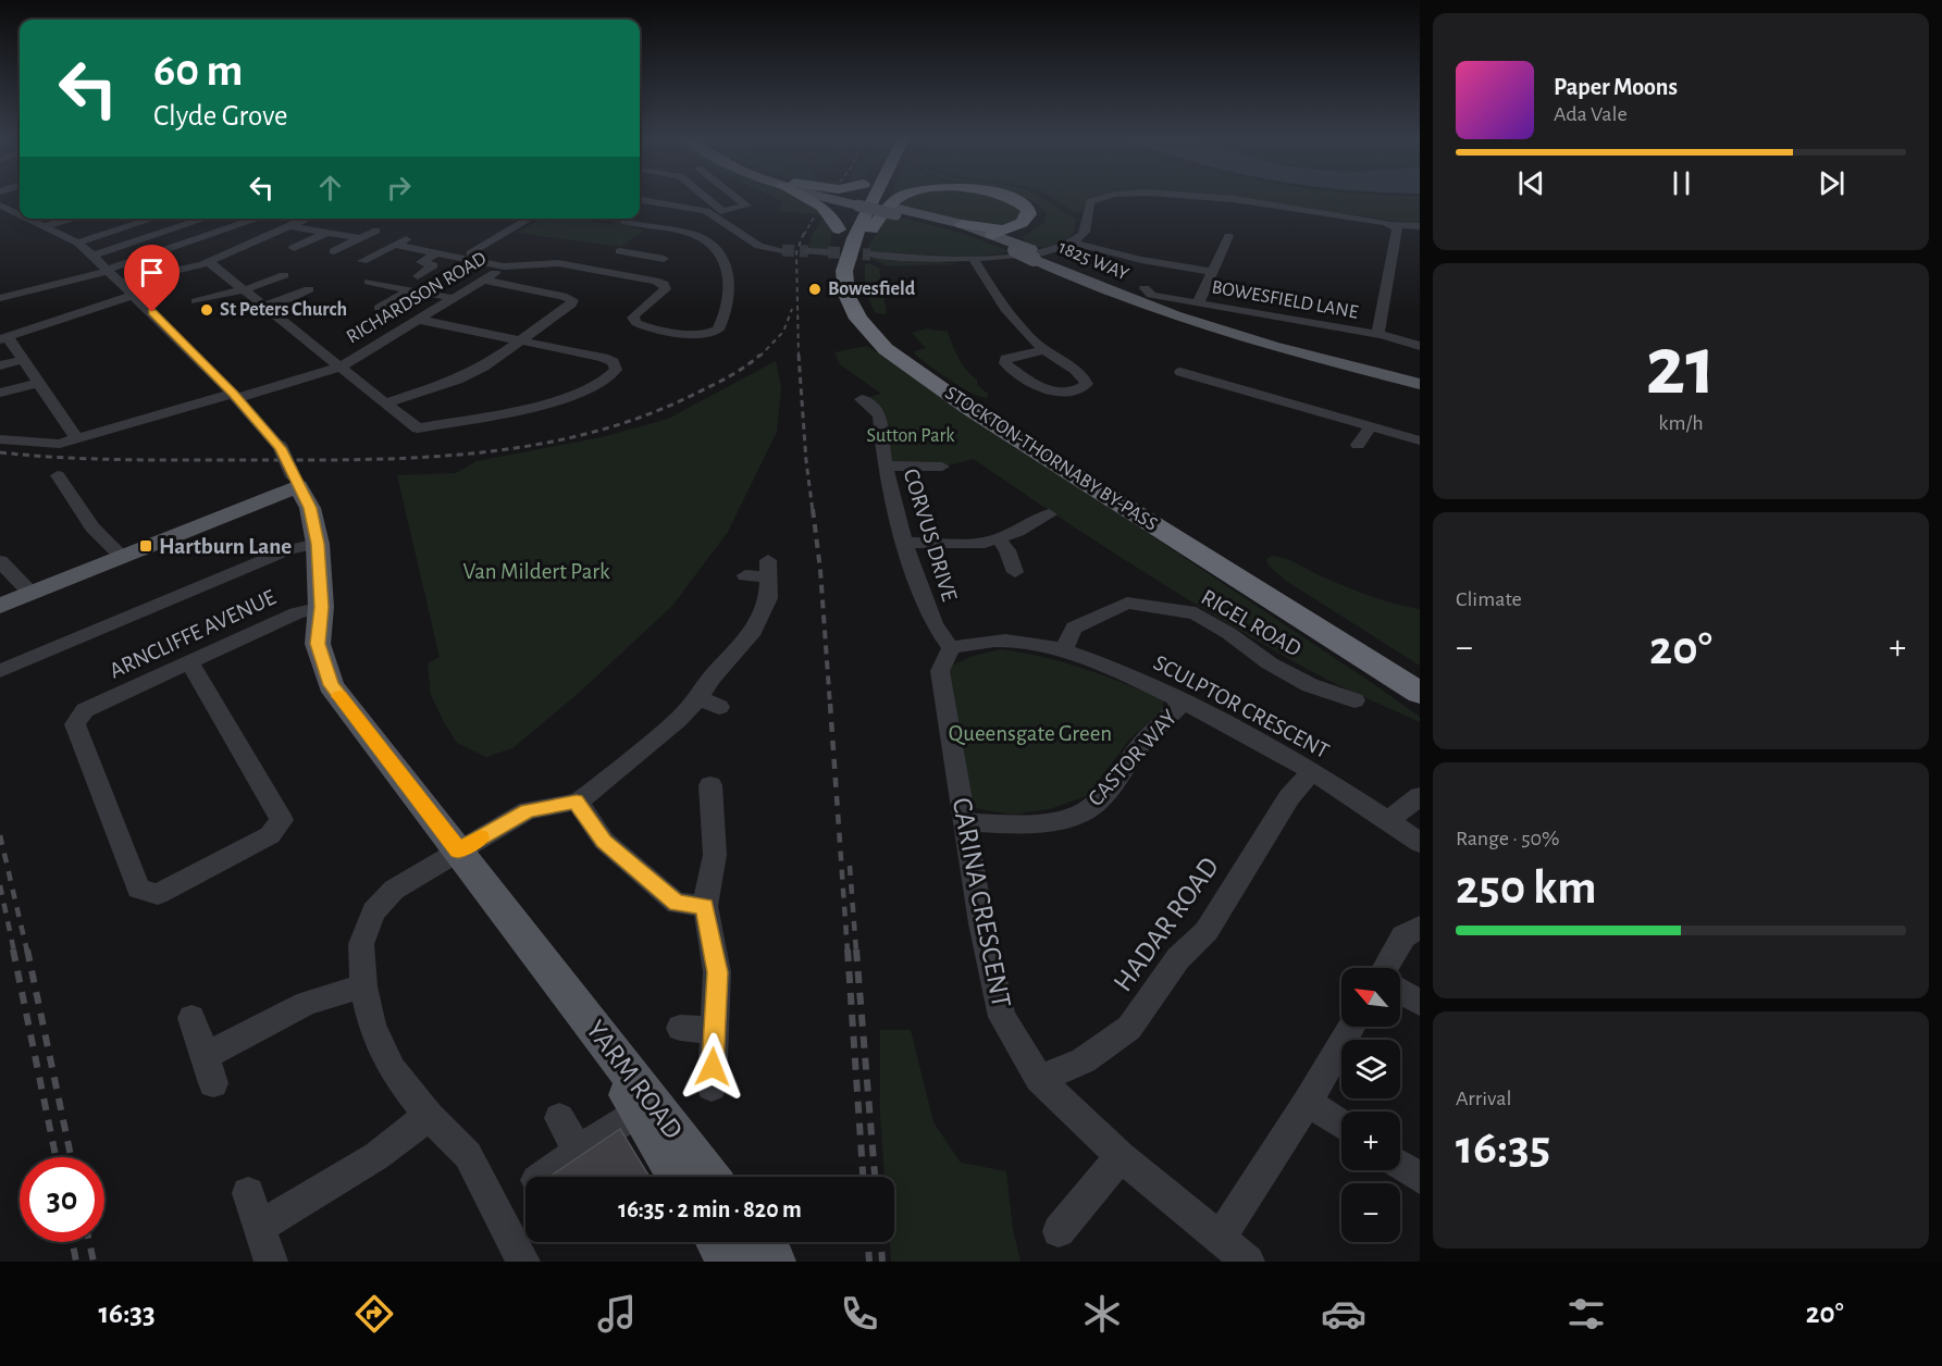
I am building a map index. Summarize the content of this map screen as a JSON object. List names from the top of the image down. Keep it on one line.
{"streets":{"highway":["STOCKTON-THORNABY BY-PASS"],"main road":["1825 WAY","YARM ROAD"],"street":["RICHARDSON ROAD","BOWESFIELD LANE","CORVUS DRIVE","RIGEL ROAD","ARNCLIFFE AVENUE","SCULPTOR CRESCENT","CASTOR WAY","CARINA CRESCENT","HADAR ROAD"]},"crossings":[["RICHARDSON ROAD","YARM ROAD"],["CORVUS DRIVE","SCULPTOR CRESCENT"],["CORVUS DRIVE","CARINA CRESCENT"],["RIGEL ROAD","SCULPTOR CRESCENT"],["ARNCLIFFE AVENUE","YARM ROAD"],["SCULPTOR CRESCENT","CASTOR WAY"],["SCULPTOR CRESCENT","CARINA CRESCENT"],["SCULPTOR CRESCENT","HADAR ROAD"],["CASTOR WAY","CARINA CRESCENT"],["CARINA CRESCENT","HADAR ROAD"]],"parks":["Sutton Park","Van Mildert Park","Queensgate Green"],"places":{"other":["Bowesfield","St Peters Church"],"transit":["Hartburn Lane"]},"north":"top left","page":{"turn":["60 m","Clyde Grove"],"song":["Paper Moons","Ada Vale"],"tile":[["21","km/h"],"Climate",["Range · 50%","250 km"],["Arrival","16:35"]],"heat":["−","20°","+"],"map_buttons":["+","−"],"limit":"30","trip":"16:35 · 2 min · 820 m","tabs":["16:33","20°"]}}
